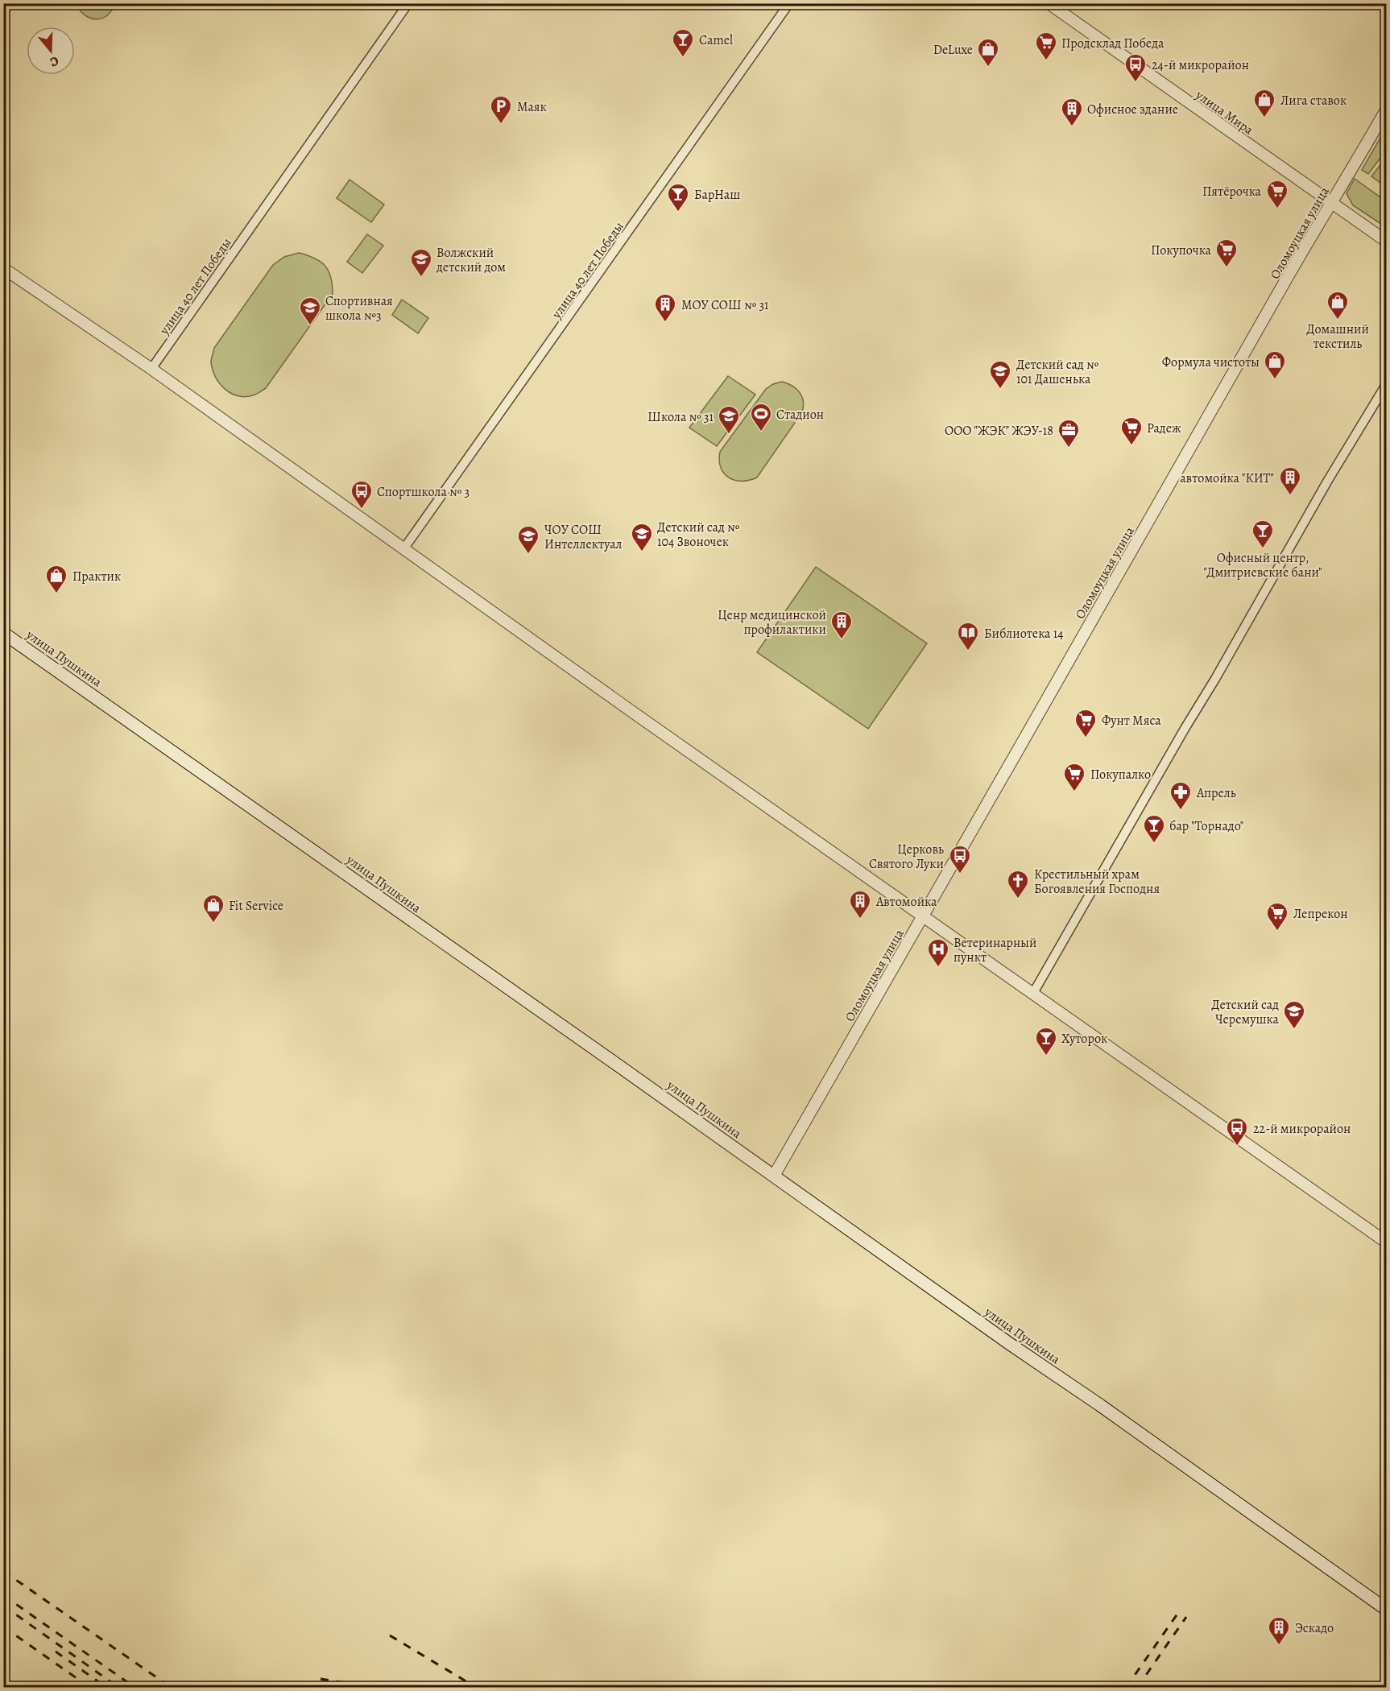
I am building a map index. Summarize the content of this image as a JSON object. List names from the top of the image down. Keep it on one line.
{"streets":{"main road":["улица Пушкина"],"street":["улица Мира","Оломоуцкая улица","улица 40 лет Победы"]},"crossings":[["улица Мира","Оломоуцкая улица"],["Оломоуцкая улица","улица Пушкина"]],"places":{"bar":["Camel","БарНаш","Офисный центр, \"Дмитриевские бани\"","бар \"Торнадо\"","Хуторок"],"supermarket":["Продсклад Победа","Пятёрочка","Покупочка","Радеж","Фунт Мяса","Покупалко","Лепрекон"],"shop":["DeLuxe","Лига ставок","Домашний текстиль","Формула чистоты","Практик","Fit Service"],"bus stop":["24-й микрорайон","Спортшкола № 3","Церковь Святого Луки","22-й микрорайон"],"parking":["Маяк"],"building":["Офисное здание","МОУ СОШ № 31","автомойка \"КИТ\"","Ценр медицинской профилактики","Автомойка","Эскадо"],"school or university":["Волжский детский дом","Спортивная школа №3","Детский сад № 101 Дашенька","Школа № 31","Детский сад № 104 Звоночек","ЧОУ СОШ Интеллектуал","Детский сад Черемушка"],"sports":["Стадион"],"office":["ООО \"ЖЭК\" ЖЭУ-18"],"library":["Библиотека 14"],"pharmacy":["Апрель"],"church":["Крестильный храм Богоявления Господня"],"hospital":["Ветеринарный пункт"]},"north":"bottom"}
